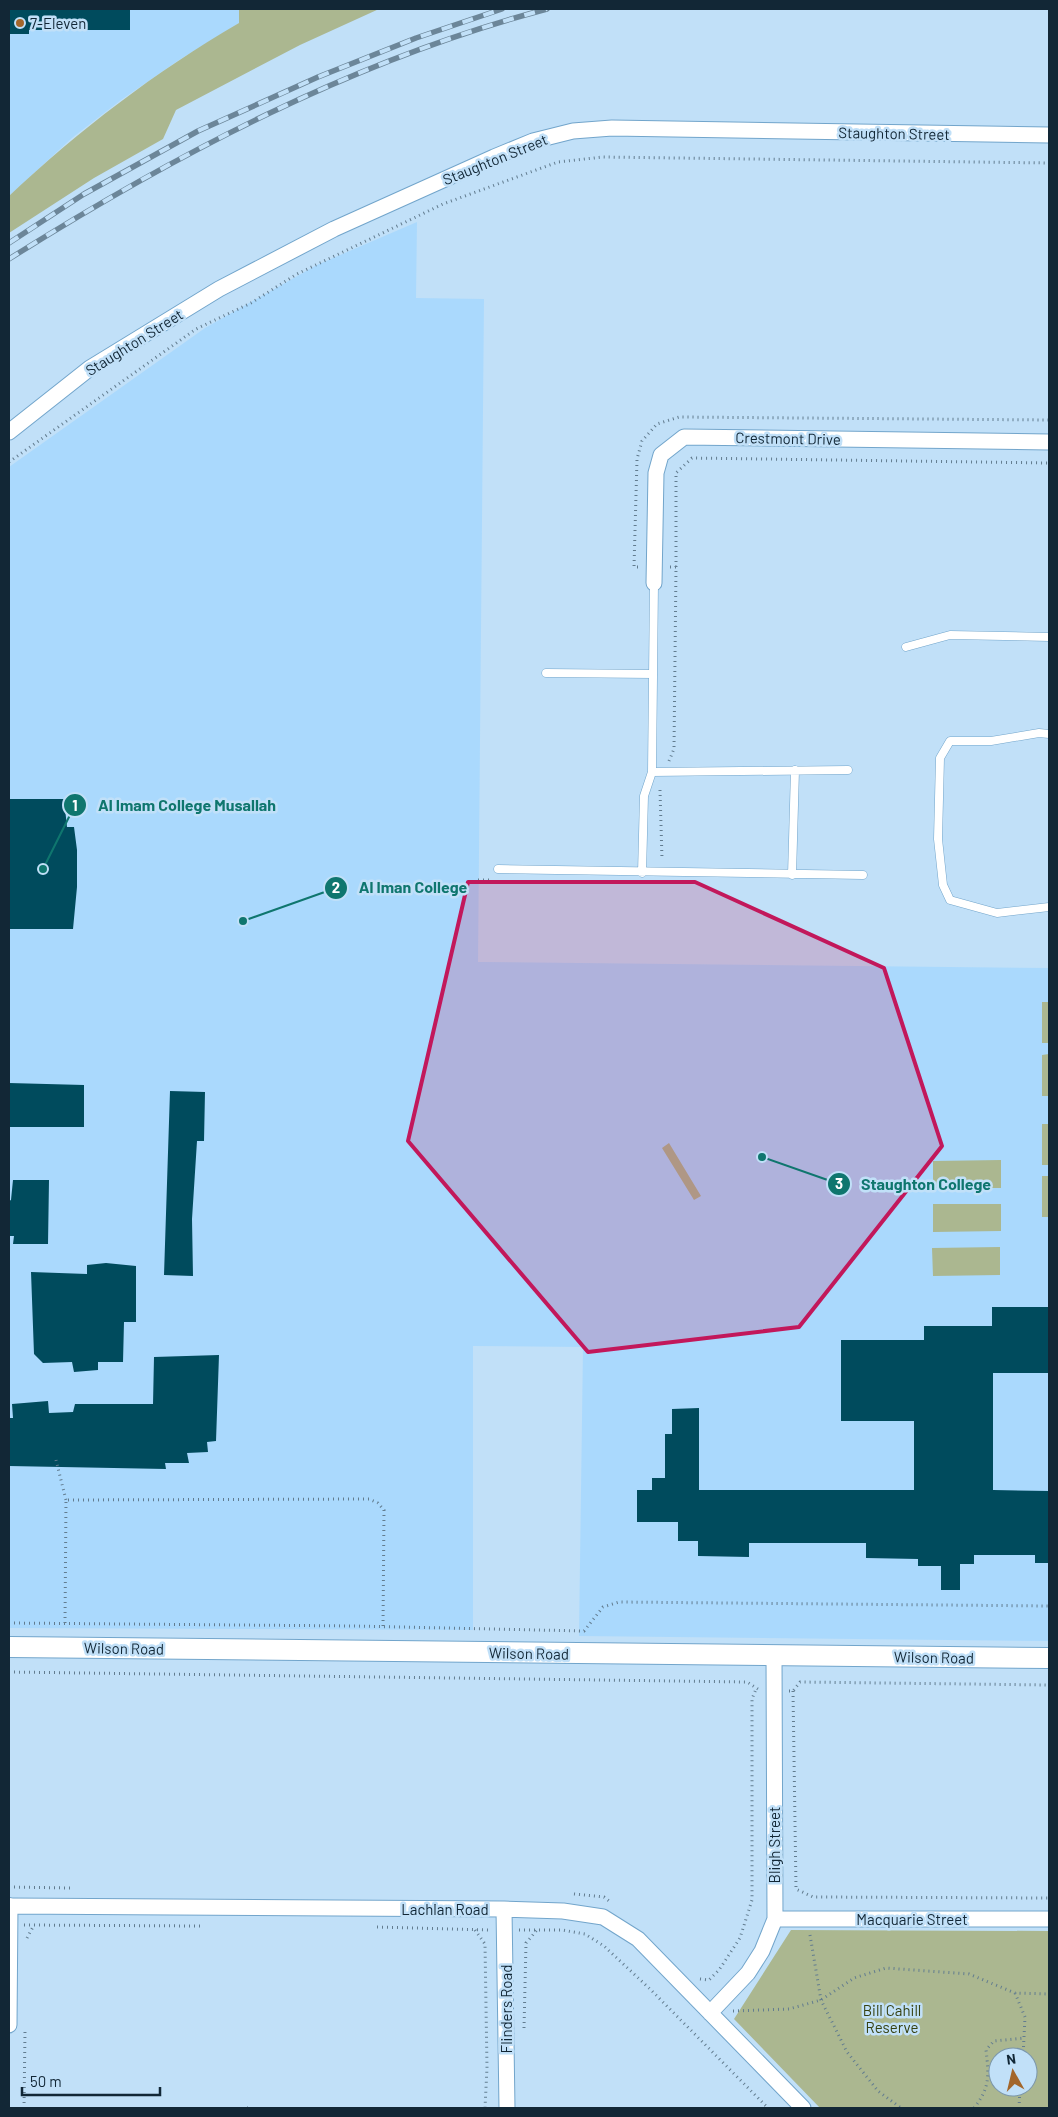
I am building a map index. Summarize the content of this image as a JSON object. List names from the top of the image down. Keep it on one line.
{"streets":{"street":["Staughton Street","Crestmont Drive","Wilson Road","Bligh Street","Lachlan Road","Macquarie Street","Flinders Road"]},"crossings":[["Wilson Road","Bligh Street"],["Bligh Street","Lachlan Road"],["Bligh Street","Macquarie Street"],["Lachlan Road","Flinders Road"]],"parks":["Bill Cahill Reserve"],"places":["7-Eleven","Al Imam College Musallah","Al Iman College","Staughton College"],"scale_bar":"50 m","north":"top"}
